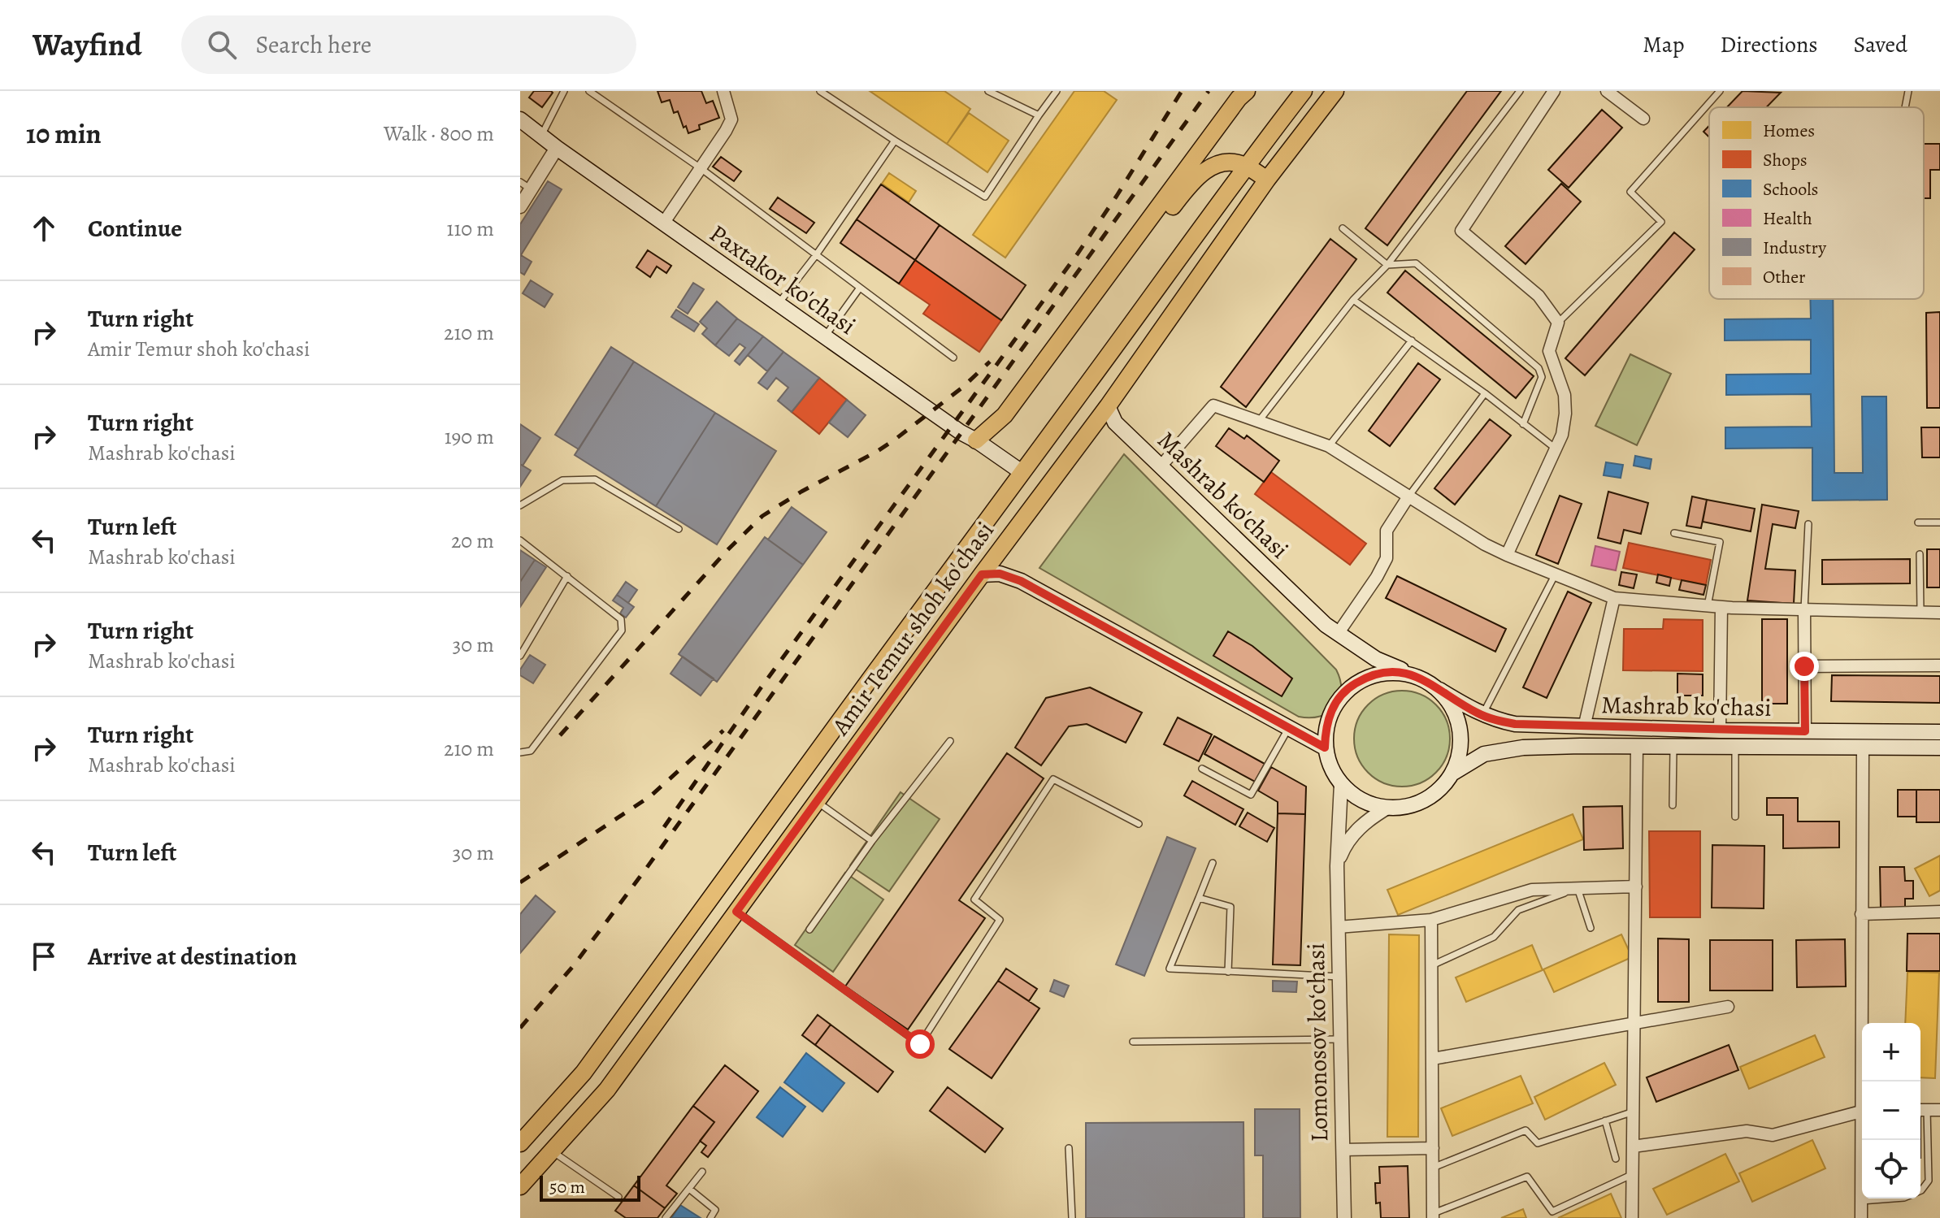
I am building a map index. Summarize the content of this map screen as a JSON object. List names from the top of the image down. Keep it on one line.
{"streets":{"main road":["Paxtakor ko'chasi","Mashrab ko'chasi","Amir Temur shoh ko'chasi"],"street":["Lomonosov koʻchasi"]},"crossings":[["Paxtakor ko'chasi","Amir Temur shoh ko'chasi"],["Mashrab ko'chasi","Amir Temur shoh ko'chasi"],["Mashrab ko'chasi","Lomonosov koʻchasi"]],"legend":["Homes","Shops","Schools","Health","Industry","Other"],"scale_bar":"50 m","page":{"header":"Wayfind","search":"Search here","nav":["Map","Directions","Saved"],"heading":["10 min","Walk · 800 m"],"list":[["Continue","110 m"],["Turn right","Amir Temur shoh ko'chasi","210 m"],["Turn right","Mashrab ko'chasi","190 m"],["Turn left","Mashrab ko'chasi","20 m"],["Turn right","Mashrab ko'chasi","30 m"],["Turn right","Mashrab ko'chasi","210 m"],["Turn left","30 m"],"Arrive at destination"],"map_buttons":["+","−"],"scale":"50 m"}}
